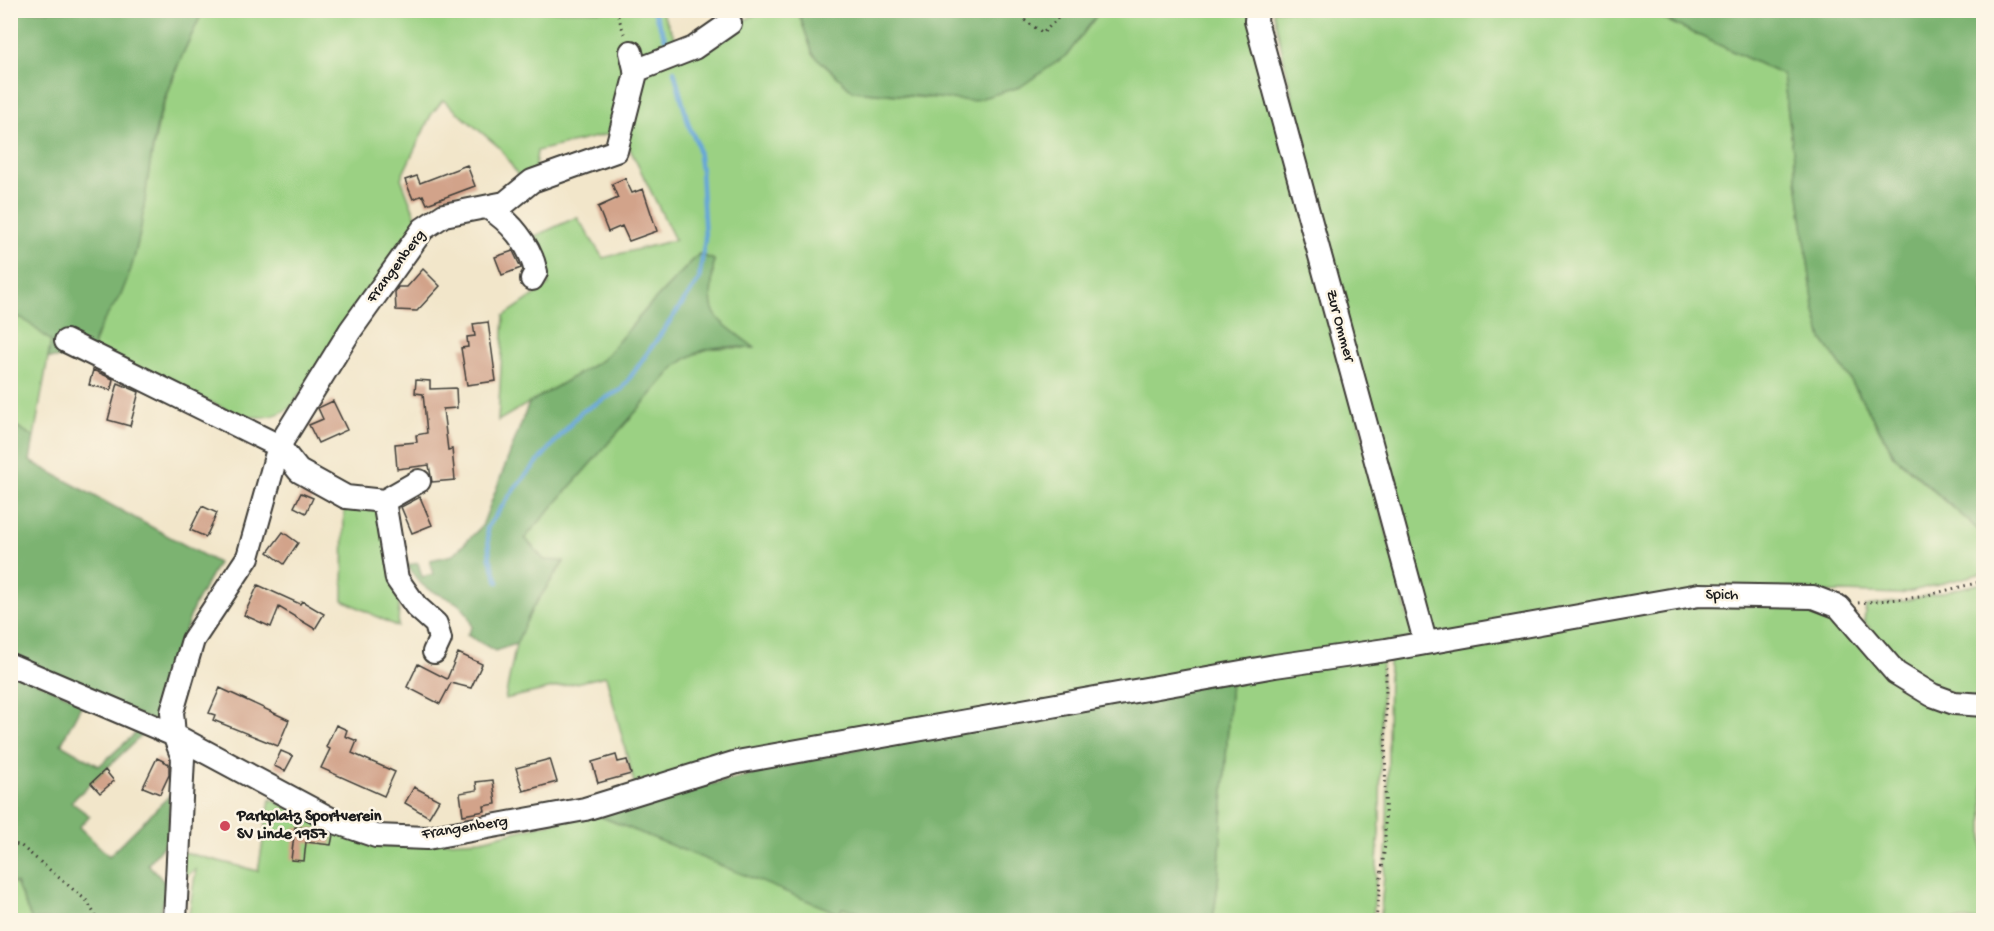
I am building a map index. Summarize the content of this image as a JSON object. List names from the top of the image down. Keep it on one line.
{"streets":{"street":["Frangenberg","Zur Ommer","Spich"]},"crossings":[["Frangenberg","Spich"],["Zur Ommer","Spich"]],"places":["Parkplatz Sportverein SV Linde 1957"]}
